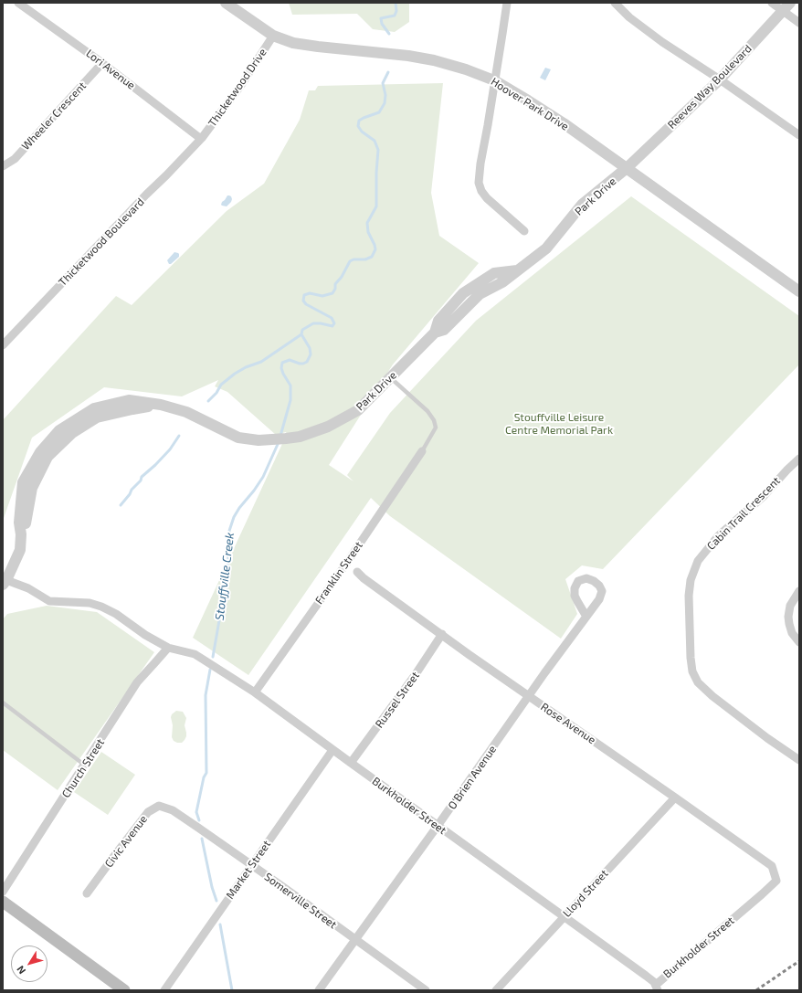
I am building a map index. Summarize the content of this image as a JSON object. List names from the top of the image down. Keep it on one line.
{"streets":{"street":["Lori Avenue","Reeves Way Boulevard","Thicketwood Drive","Hoover Park Drive","Wheeler Crescent","Park Drive","Thicketwood Boulevard","Cabin Trail Crescent","Franklin Street","Russel Street","Rose Avenue","Church Street","O'Brien Avenue","Burkholder Street","Civic Avenue","Market Street","Lloyd Street","Somerville Street"]},"crossings":[["Lori Avenue","Thicketwood Drive"],["Lori Avenue","Wheeler Crescent"],["Lori Avenue","Thicketwood Boulevard"],["Reeves Way Boulevard","Hoover Park Drive"],["Reeves Way Boulevard","Park Drive"],["Thicketwood Drive","Hoover Park Drive"],["Thicketwood Drive","Thicketwood Boulevard"],["Hoover Park Drive","Park Drive"],["Park Drive","Burkholder Street"],["Franklin Street","Burkholder Street"],["Russel Street","Rose Avenue"],["Russel Street","Burkholder Street"],["Rose Avenue","O'Brien Avenue"],["Rose Avenue","Burkholder Street"],["Rose Avenue","Lloyd Street"],["Church Street","Burkholder Street"],["O'Brien Avenue","Burkholder Street"],["O'Brien Avenue","Somerville Street"],["Burkholder Street","Market Street"],["Burkholder Street","Lloyd Street"],["Civic Avenue","Somerville Street"],["Market Street","Somerville Street"]],"water":["Stouffville Creek"],"parks":["Stouffville Leisure Centre Memorial Park"],"north":"bottom left"}
